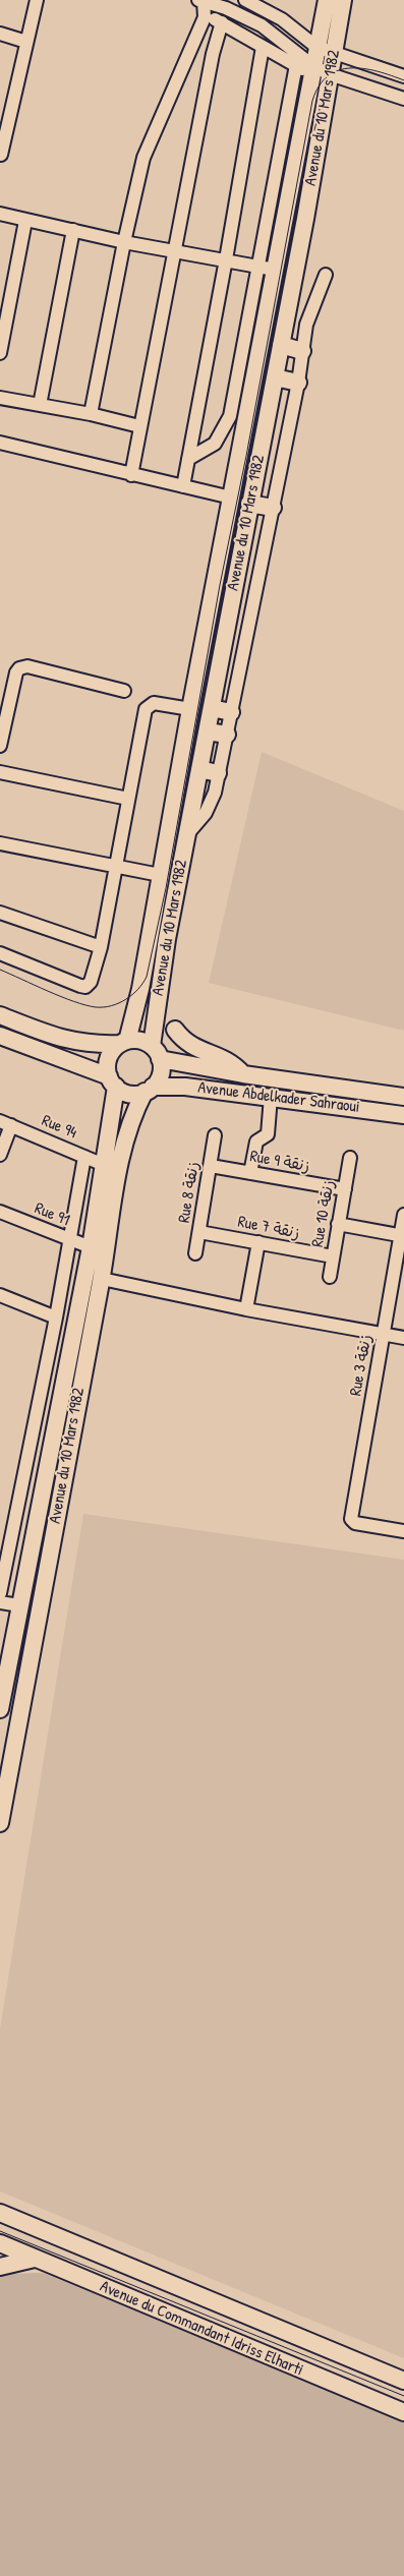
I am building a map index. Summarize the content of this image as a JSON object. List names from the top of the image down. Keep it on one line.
{"streets":{"main road":["Avenue du 10 Mars 1982","Avenue Abdelkader Sahraoui","Avenue du Commandant Idriss Elharti"],"street":["Rue 94","Rue 9 زنقة","Rue 8 زنقة","Rue 10 زنقة","Rue 91","Rue 7 زنقة","Rue 3 زنقة"]},"crossings":[["Avenue du 10 Mars 1982","Avenue Abdelkader Sahraoui"],["Avenue du 10 Mars 1982","Rue 94"],["Avenue du 10 Mars 1982","Rue 91"],["Rue 9 زنقة","Rue 8 زنقة"],["Rue 9 زنقة","Rue 10 زنقة"],["Rue 8 زنقة","Rue 7 زنقة"],["Rue 10 زنقة","Rue 7 زنقة"]]}
